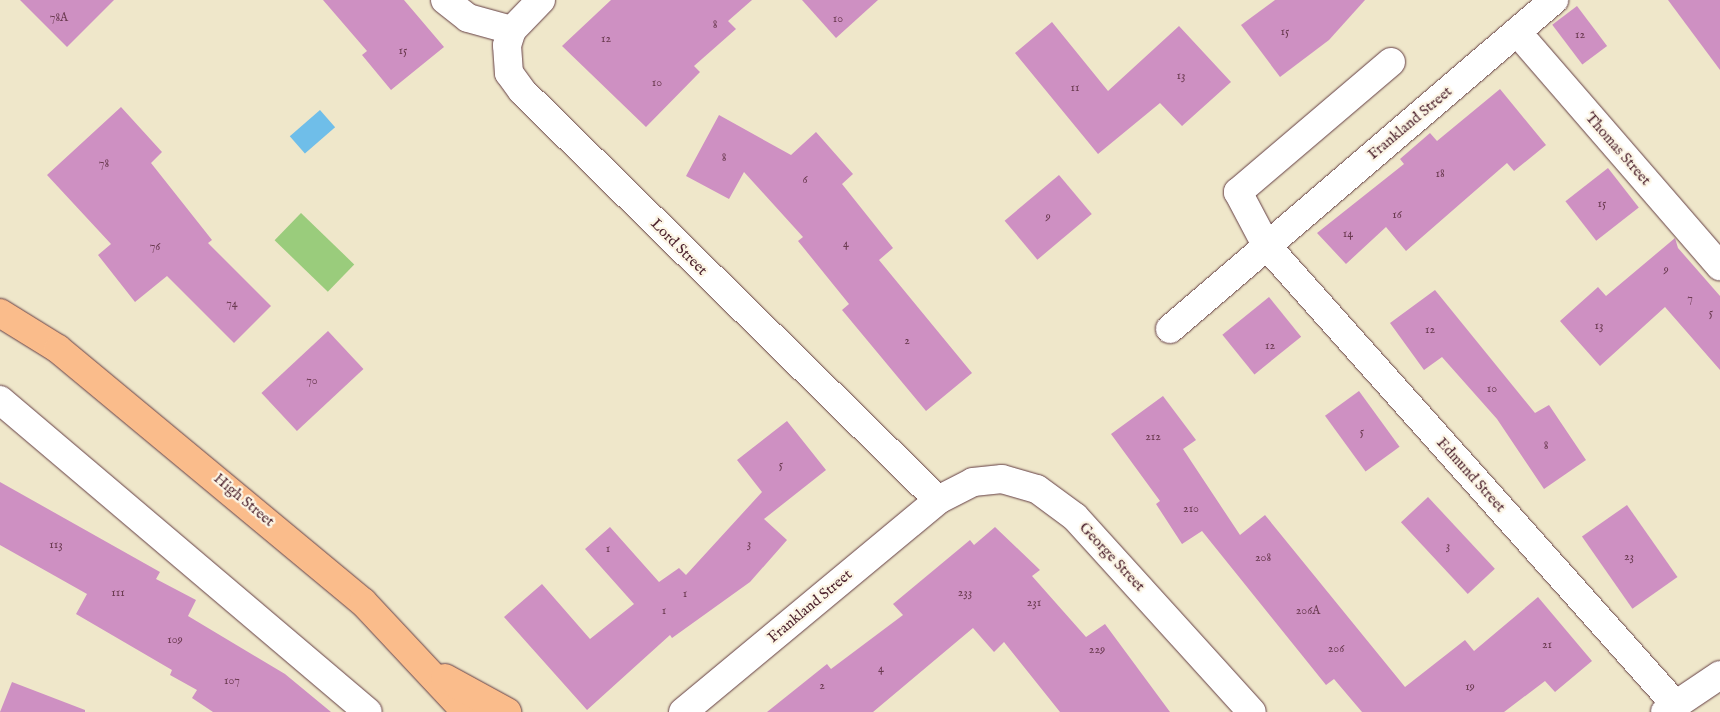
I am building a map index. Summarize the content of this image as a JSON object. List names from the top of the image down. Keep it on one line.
{"streets":{"main road":["High Street"],"street":["Frankland Street","Thomas Street","Lord Street","Edmund Street","George Street"]},"crossings":[["Frankland Street","Thomas Street"],["Frankland Street","Lord Street"],["Frankland Street","Edmund Street"],["Frankland Street","George Street"],["Lord Street","George Street"]],"house_numbers":["78A","10","8","15","12","12","15","13","10","11","8","78","18","6","15","16","9","14","4","76","9","7","74","5","13","12","2","12","70","10","5","212","8","5","210","3","113","3","1","23","208","111","233","1","231","1","206A","109","21","206","229","4","107","2","19"]}
